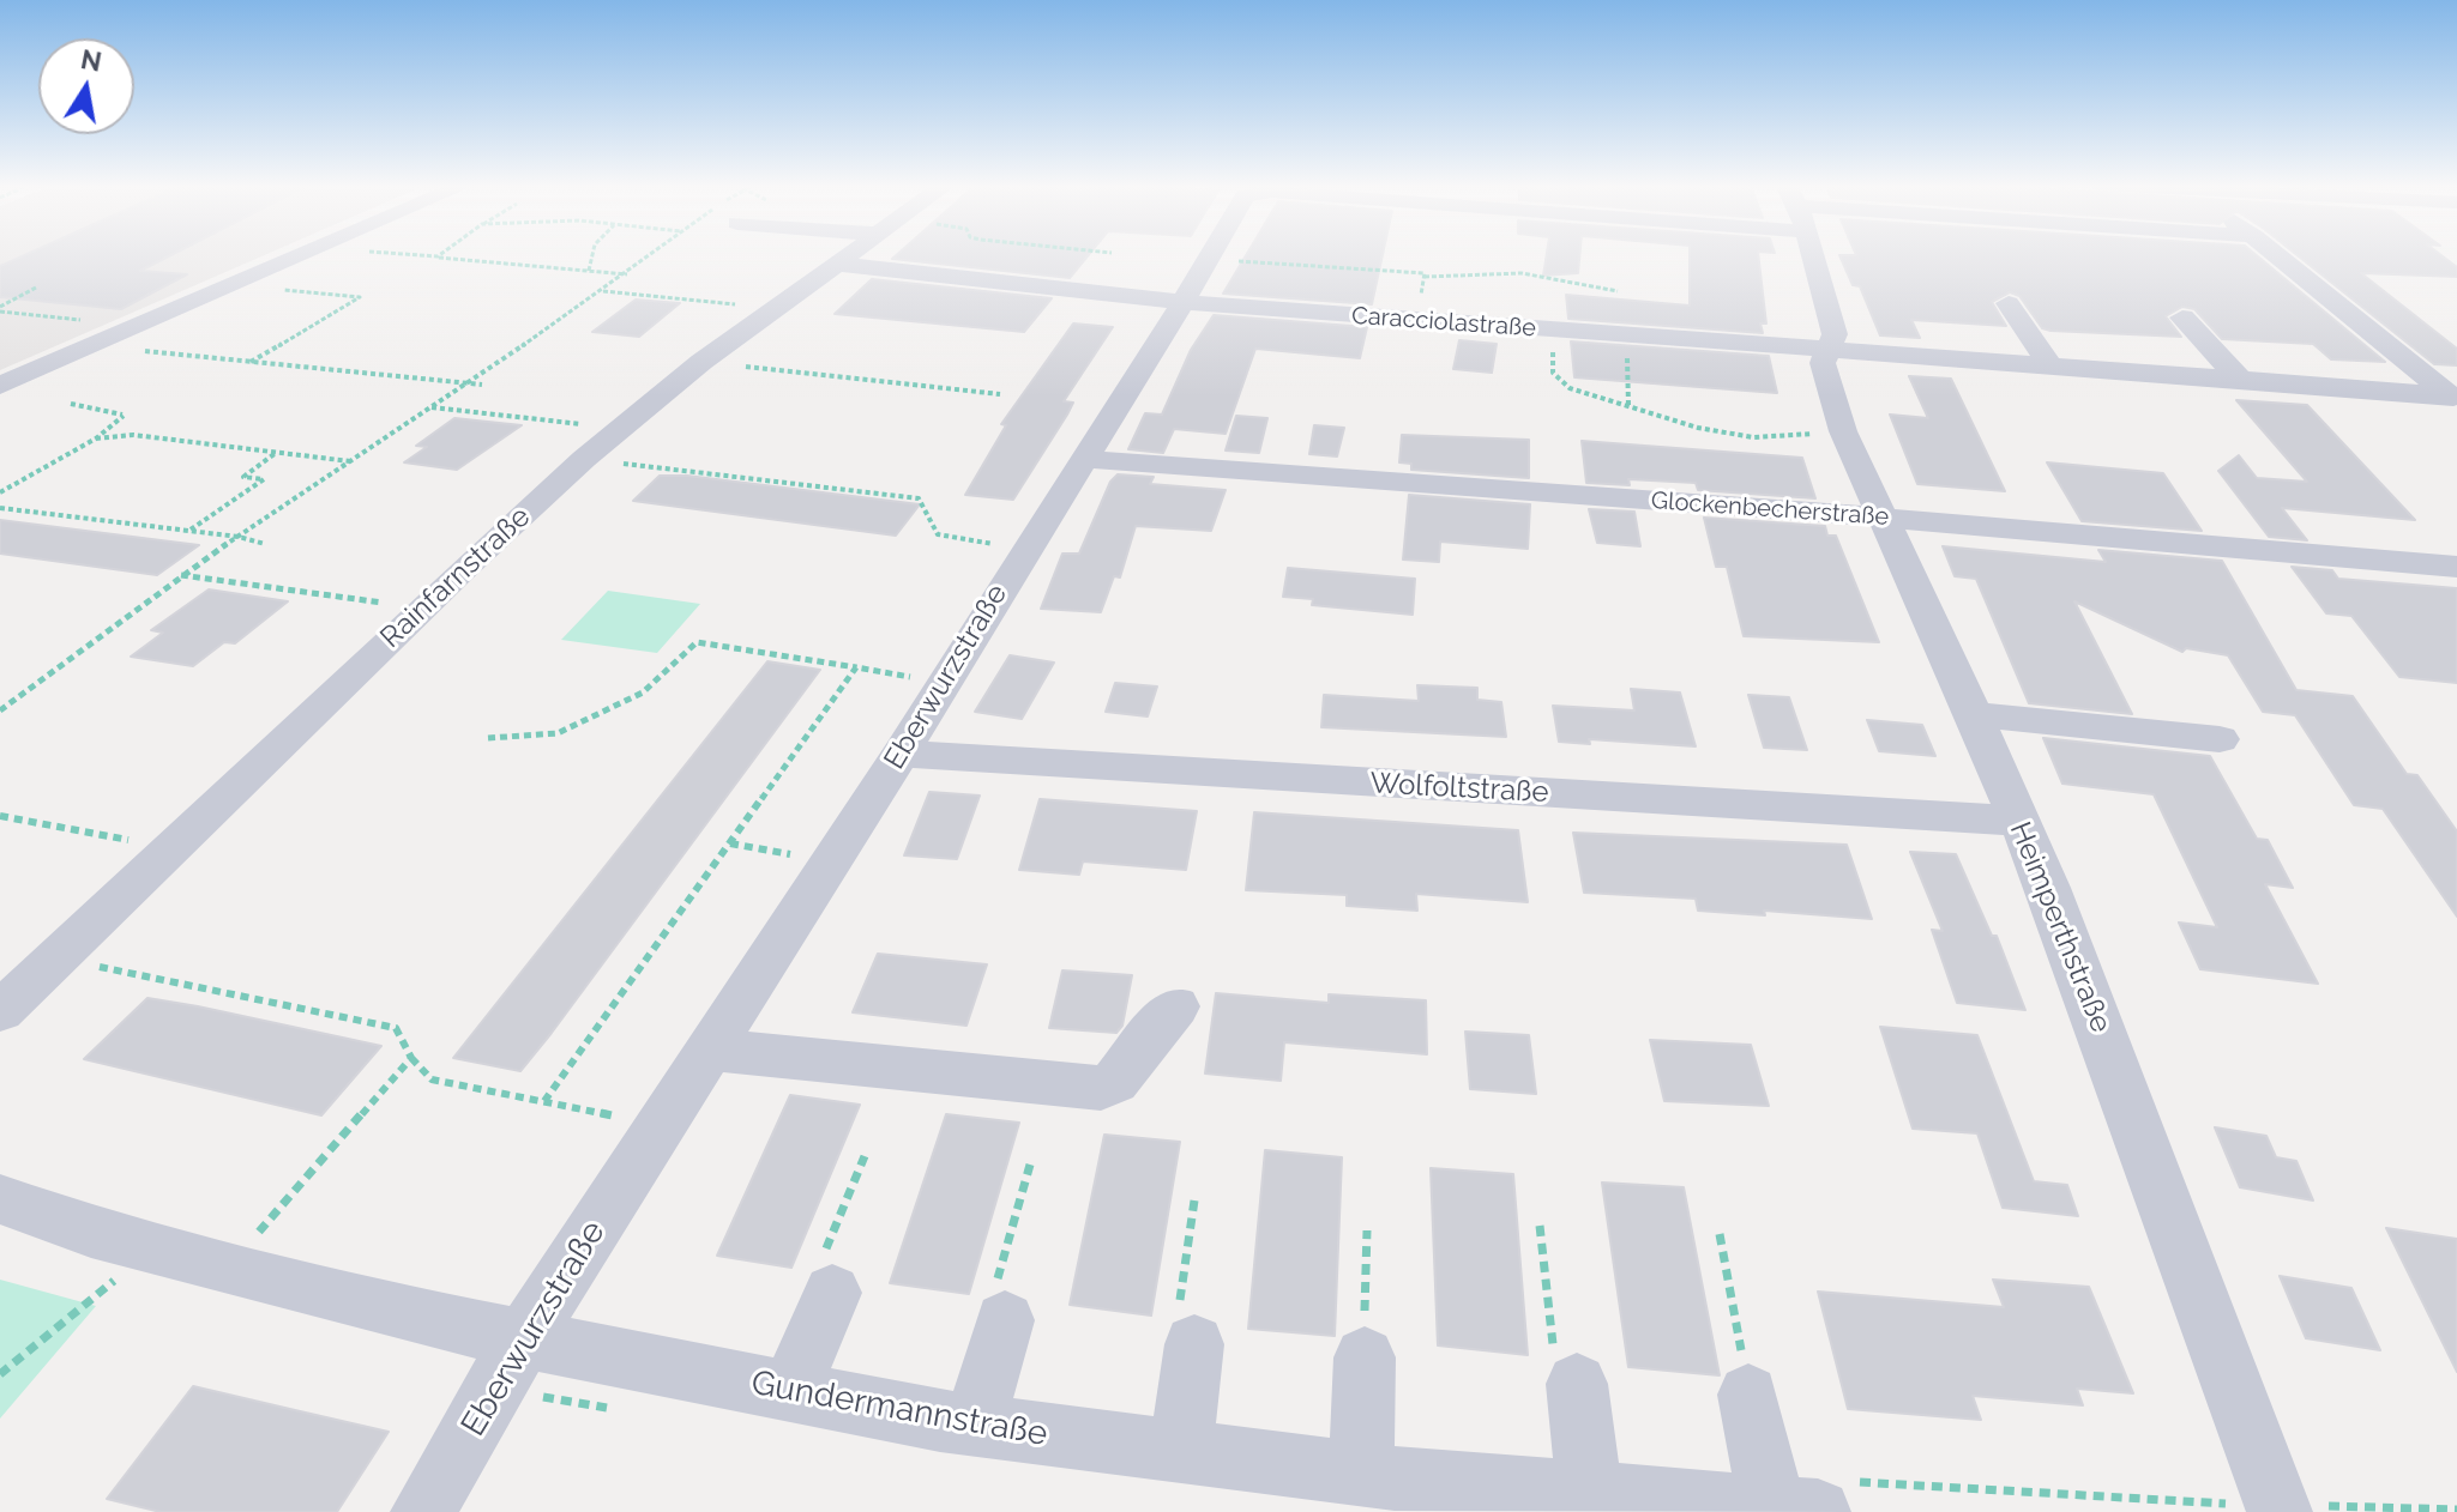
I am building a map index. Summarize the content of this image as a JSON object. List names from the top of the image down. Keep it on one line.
{"streets":{"street":["Caracciolastraße","Glockenbecherstraße","Rainfarnstraße","Eberwurzstraße","Wolfoltstraße","Heimperthstraße","Gundermannstraße"]},"crossings":[["Caracciolastraße","Rainfarnstraße"],["Caracciolastraße","Eberwurzstraße"],["Caracciolastraße","Heimperthstraße"],["Glockenbecherstraße","Eberwurzstraße"],["Glockenbecherstraße","Heimperthstraße"],["Eberwurzstraße","Wolfoltstraße"],["Eberwurzstraße","Gundermannstraße"],["Wolfoltstraße","Heimperthstraße"]],"north":"top"}
